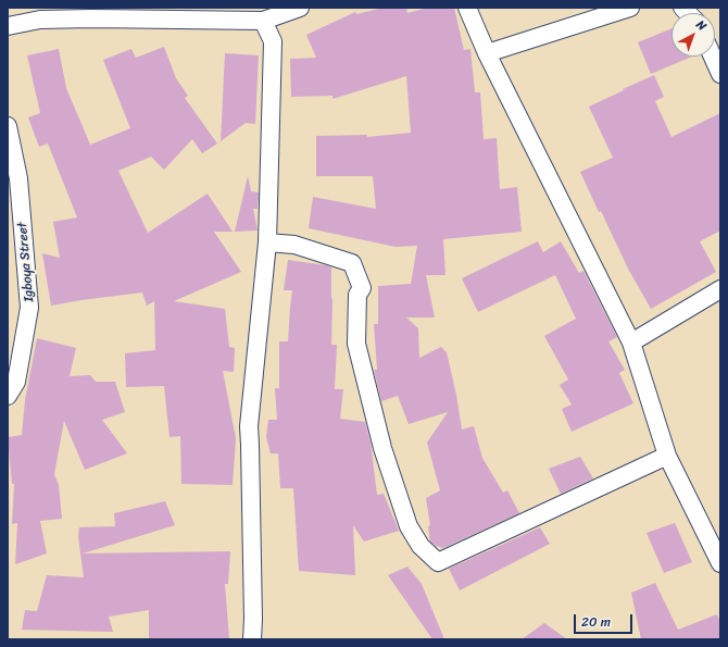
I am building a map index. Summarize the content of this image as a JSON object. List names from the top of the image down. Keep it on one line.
{"streets":{"street":["Igboya Street"]},"scale_bar":"20 m","north":"top right"}
